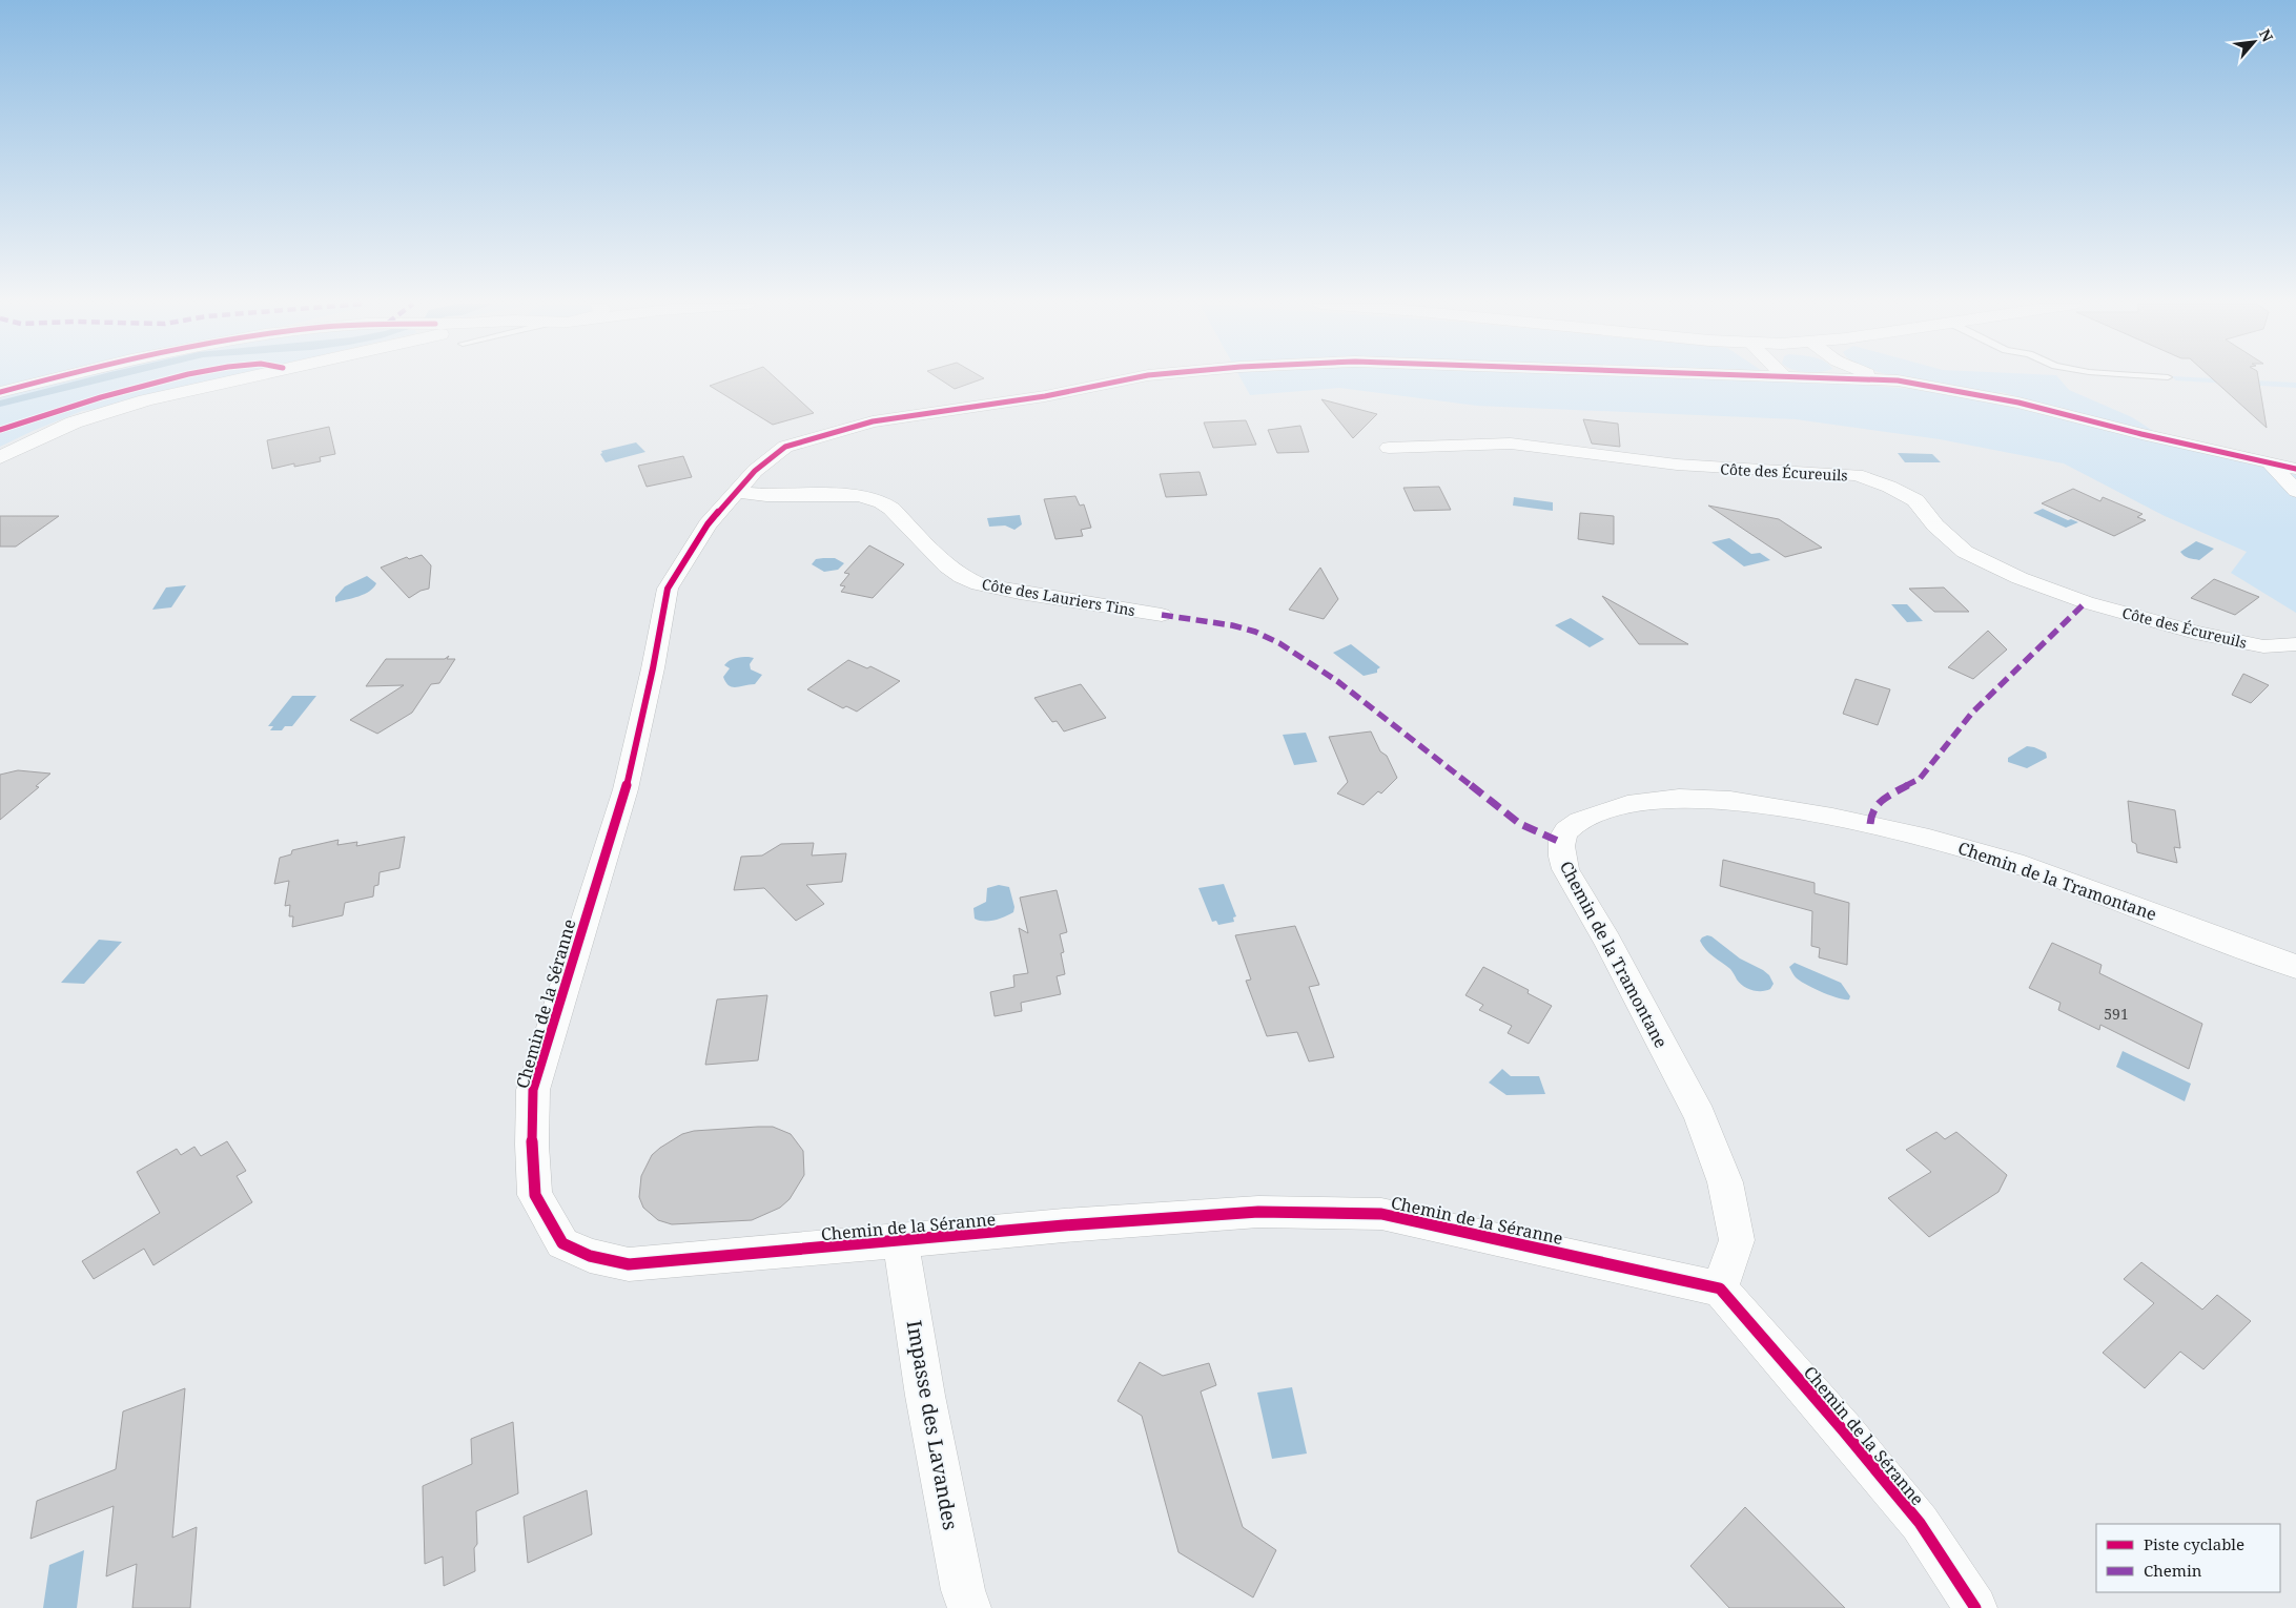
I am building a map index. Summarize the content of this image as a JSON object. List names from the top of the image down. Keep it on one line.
{"streets":{"street":["Côte des Écureuils","Côte des Lauriers Tins","Chemin de la Tramontane","Chemin de la Séranne","Impasse des Lavandes"]},"crossings":[["Côte des Lauriers Tins","Chemin de la Séranne"],["Chemin de la Tramontane","Chemin de la Séranne"],["Chemin de la Séranne","Impasse des Lavandes"]],"house_numbers":["591"],"legend":["Piste cyclable","Chemin"],"north":"top right"}
